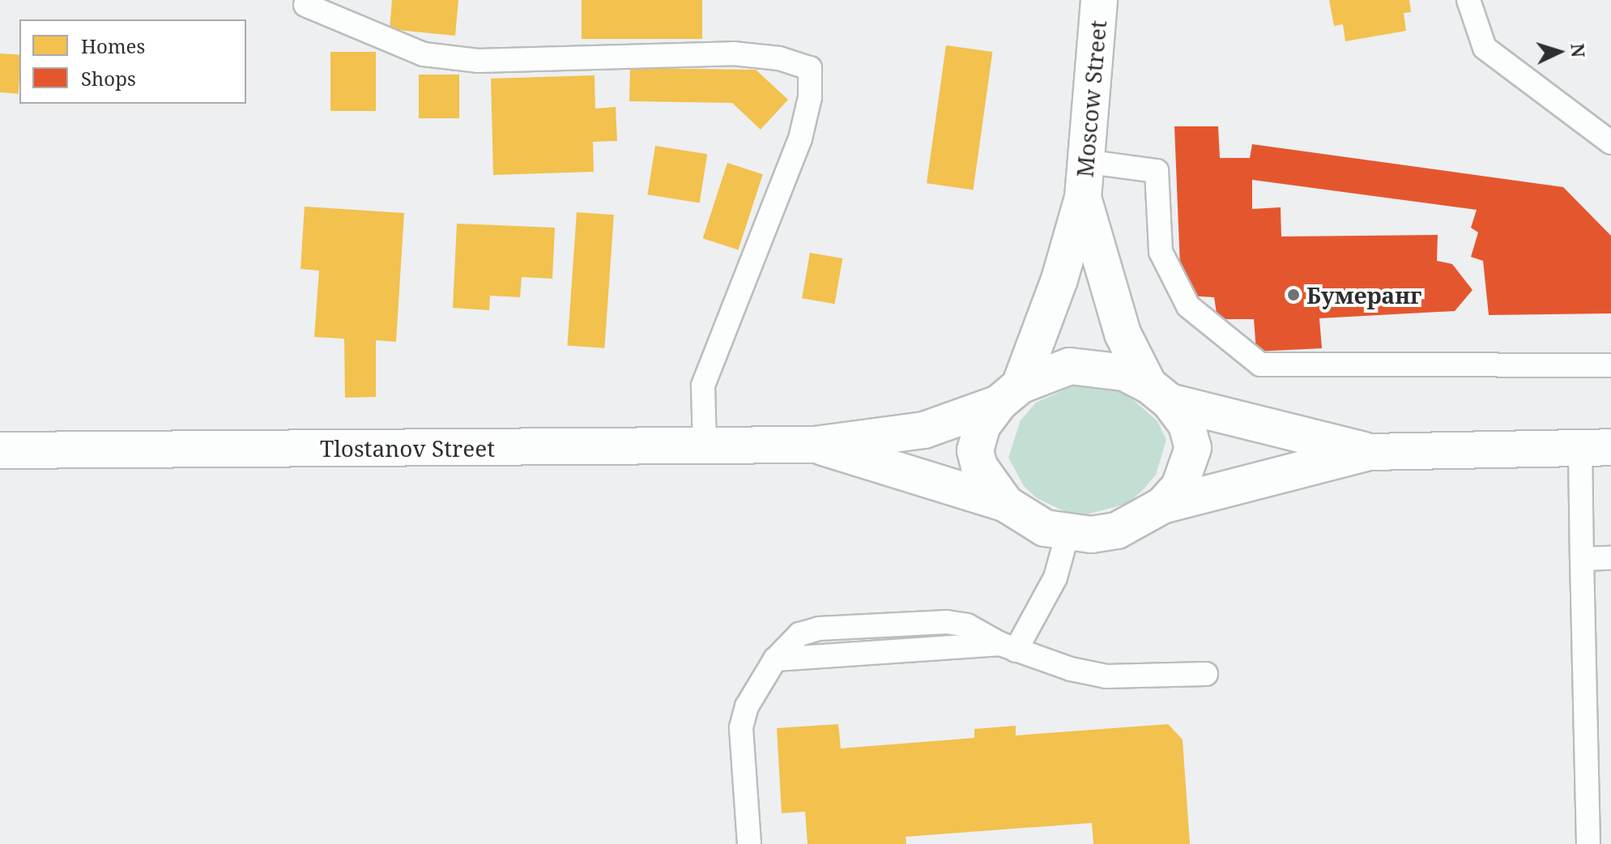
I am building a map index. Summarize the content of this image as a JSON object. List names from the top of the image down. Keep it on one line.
{"streets":{"main road":["Moscow Street","Tlostanov Street"]},"places":["Бумеранг"],"legend":["Homes","Shops"],"north":"right"}
